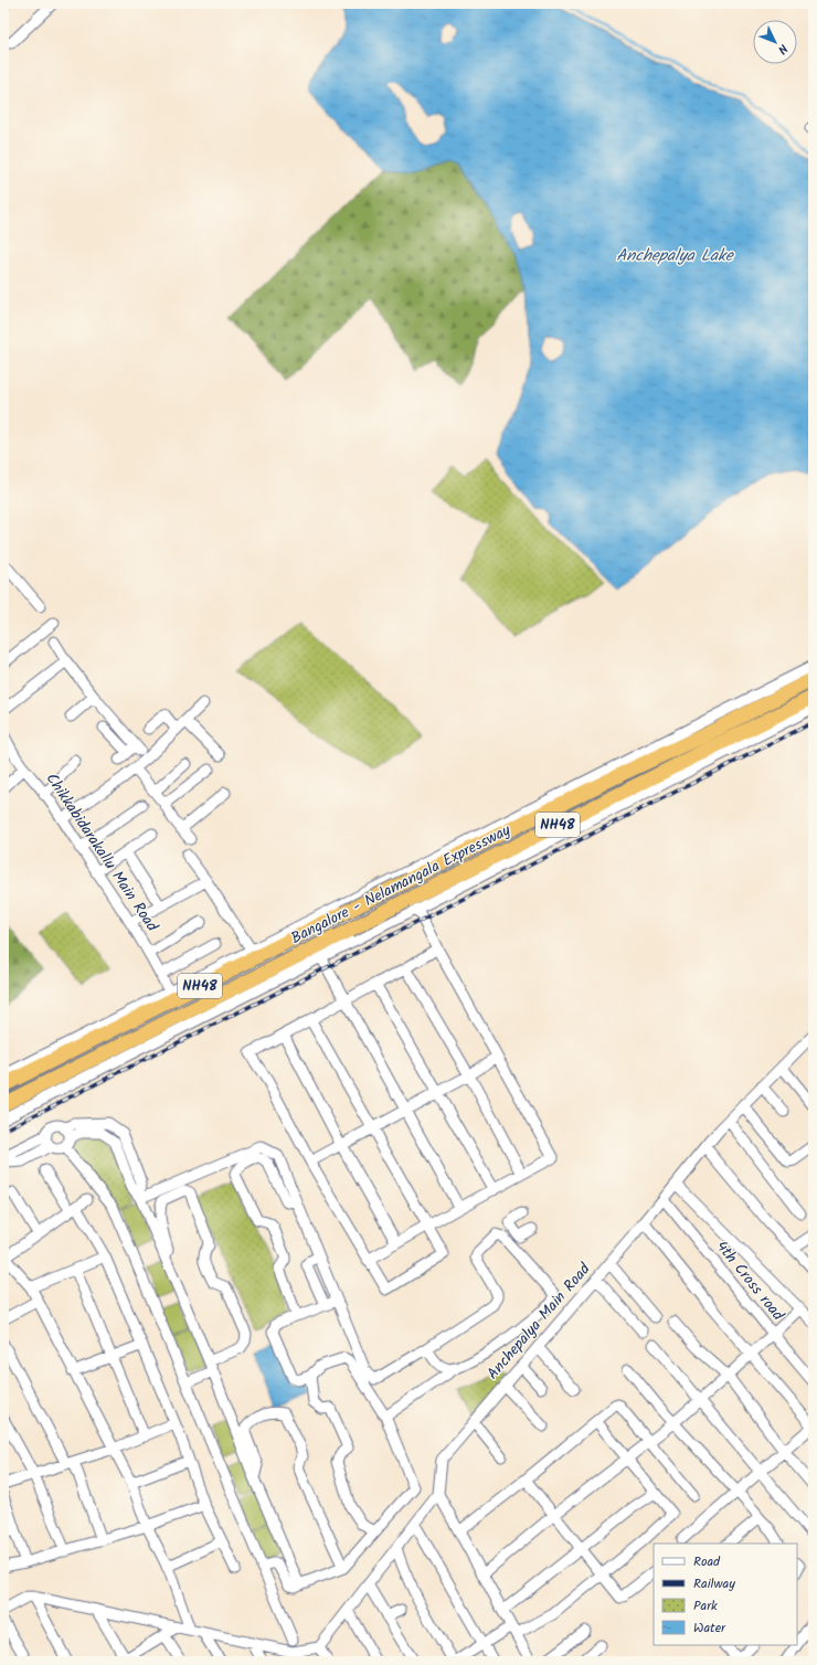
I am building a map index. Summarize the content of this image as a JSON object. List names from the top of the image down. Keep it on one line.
{"streets":{"highway":["NH48","Bangalore - Nelamangala Expressway"],"street":["Chikkabidarakallu Main Road","4th Cross road","Anchepalya Main Road"]},"crossings":[["4th Cross road","Anchepalya Main Road"]],"water":["Anchepalya Lake"],"legend":["Road","Railway","Park","Water"],"north":"bottom right"}
